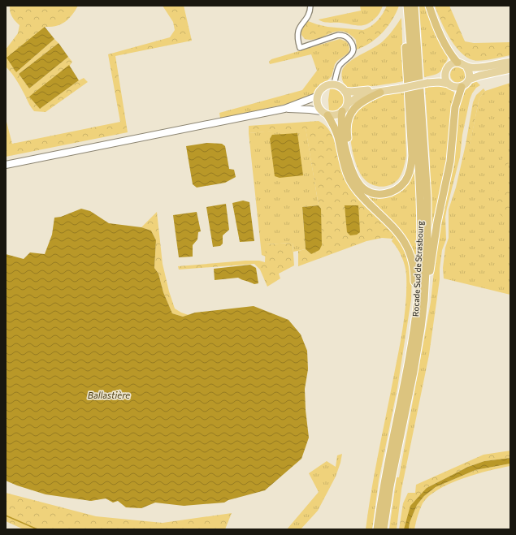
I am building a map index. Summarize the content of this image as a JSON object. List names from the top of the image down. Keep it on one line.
{"streets":{"highway":["Rocade Sud de Strasbourg"]},"water":["Ballastière"]}
